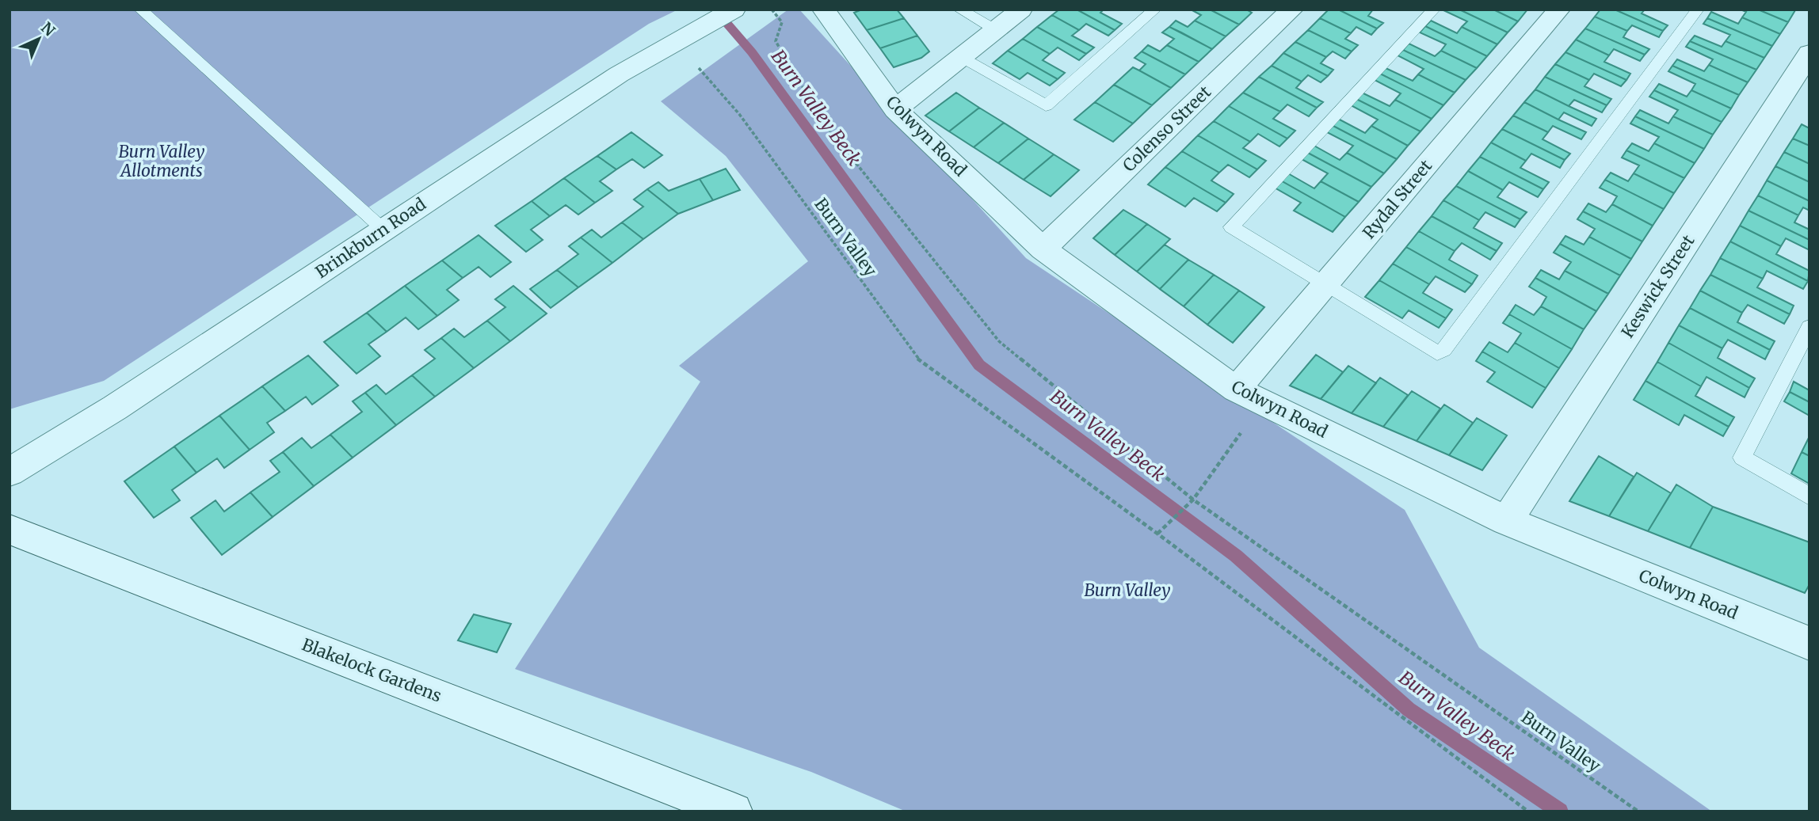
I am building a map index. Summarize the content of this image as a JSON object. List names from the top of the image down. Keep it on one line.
{"streets":{"street":["Colenso Street","Colwyn Road","Rydal Street","Brinkburn Road","Keswick Street","Blakelock Gardens"],"path":["Burn Valley"]},"crossings":[["Colenso Street","Colwyn Road"],["Colwyn Road","Rydal Street"],["Colwyn Road","Keswick Street"],["Burn Valley","Brinkburn Road"]],"water":["Burn Valley Beck"],"parks":["Burn Valley Allotments","Burn Valley"],"north":"top right"}
